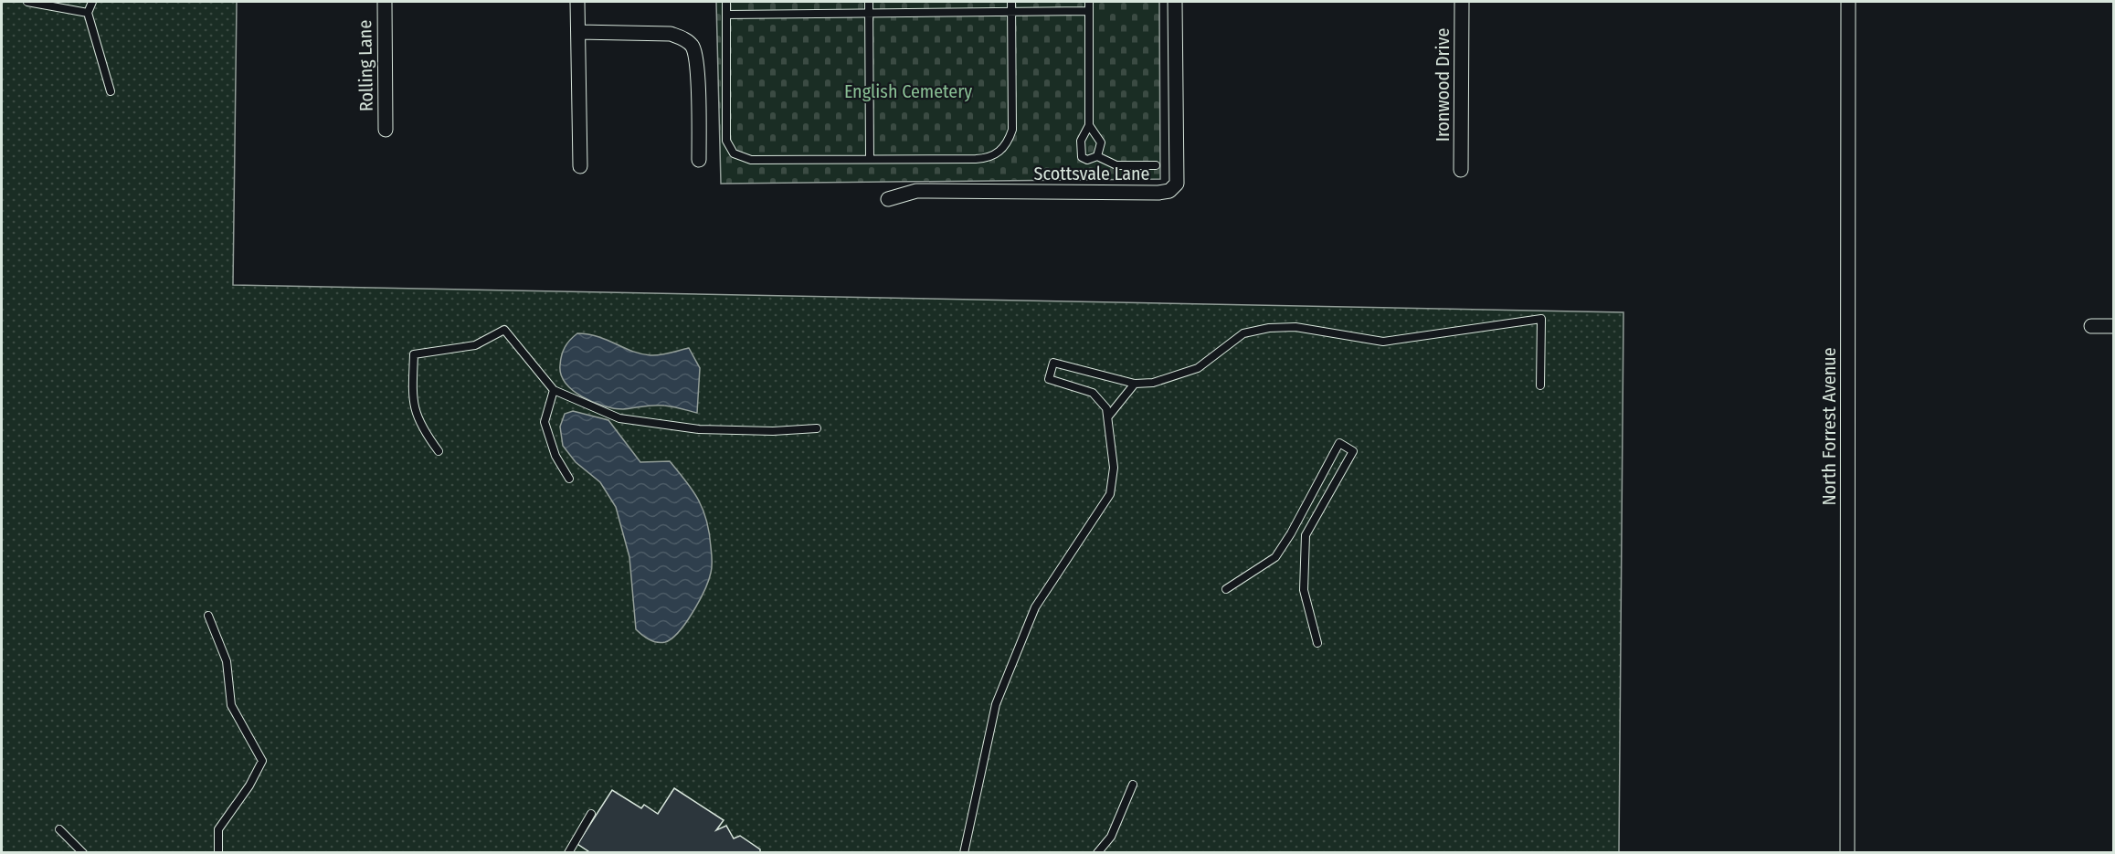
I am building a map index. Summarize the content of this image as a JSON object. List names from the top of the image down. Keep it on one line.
{"streets":{"street":["Rolling Lane","Ironwood Drive","Scottsvale Lane","North Forrest Avenue"]},"parks":["English Cemetery"]}
